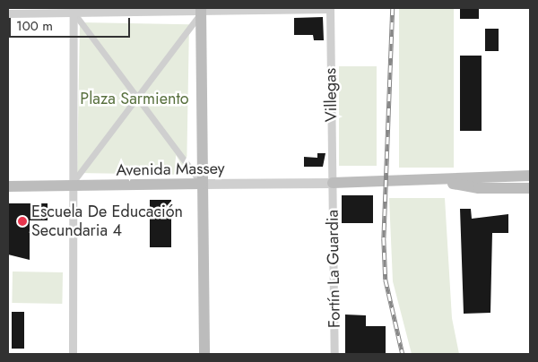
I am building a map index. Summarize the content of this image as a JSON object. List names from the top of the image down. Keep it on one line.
{"streets":{"main road":["Avenida Massey"],"street":["Villegas","Fortín La Guardia"]},"crossings":[["Villegas","Avenida Massey"],["Villegas","Fortín La Guardia"],["Avenida Massey","Fortín La Guardia"]],"parks":["Plaza Sarmiento"],"places":["Escuela De Educación Secundaria 4"],"scale_bar":"100 m"}
